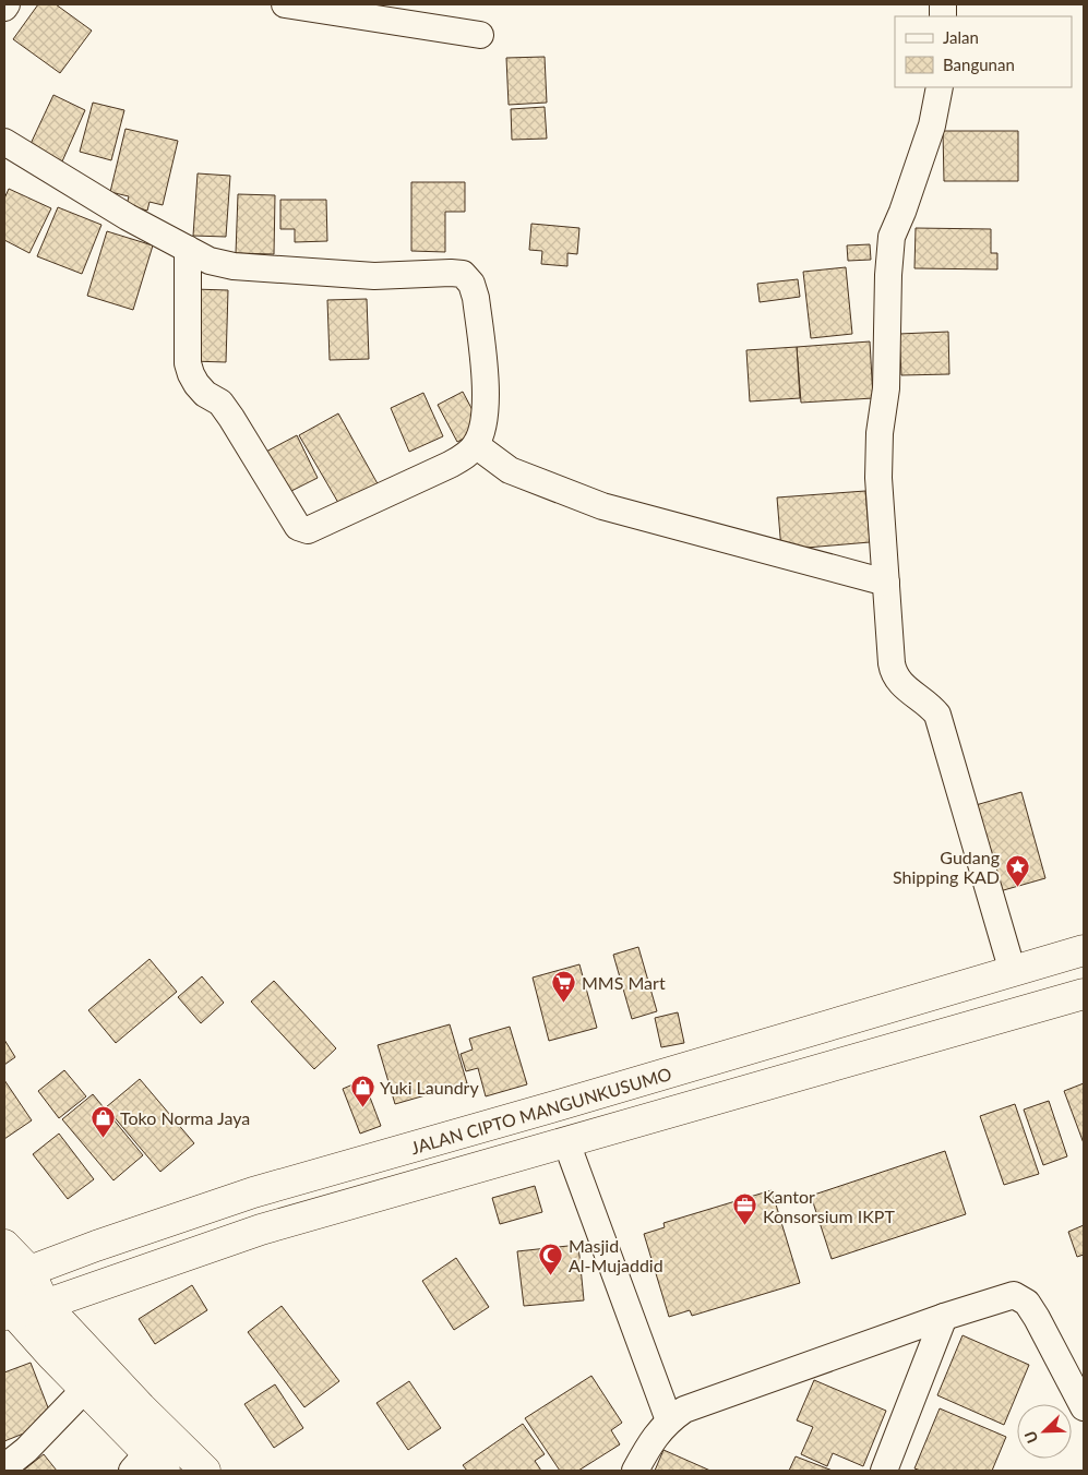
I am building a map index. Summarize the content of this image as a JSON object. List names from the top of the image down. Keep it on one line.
{"streets":{"street":["JALAN CIPTO MANGUNKUSUMO"]},"places":{"place":["Gudang Shipping KAD"],"supermarket":["MMS Mart"],"shop":["Yuki Laundry","Toko Norma Jaya"],"office":["Kantor Konsorsium IKPT"],"mosque":["Masjid Al-Mujaddid"]},"legend":["Jalan","Bangunan"],"north":"bottom left"}
